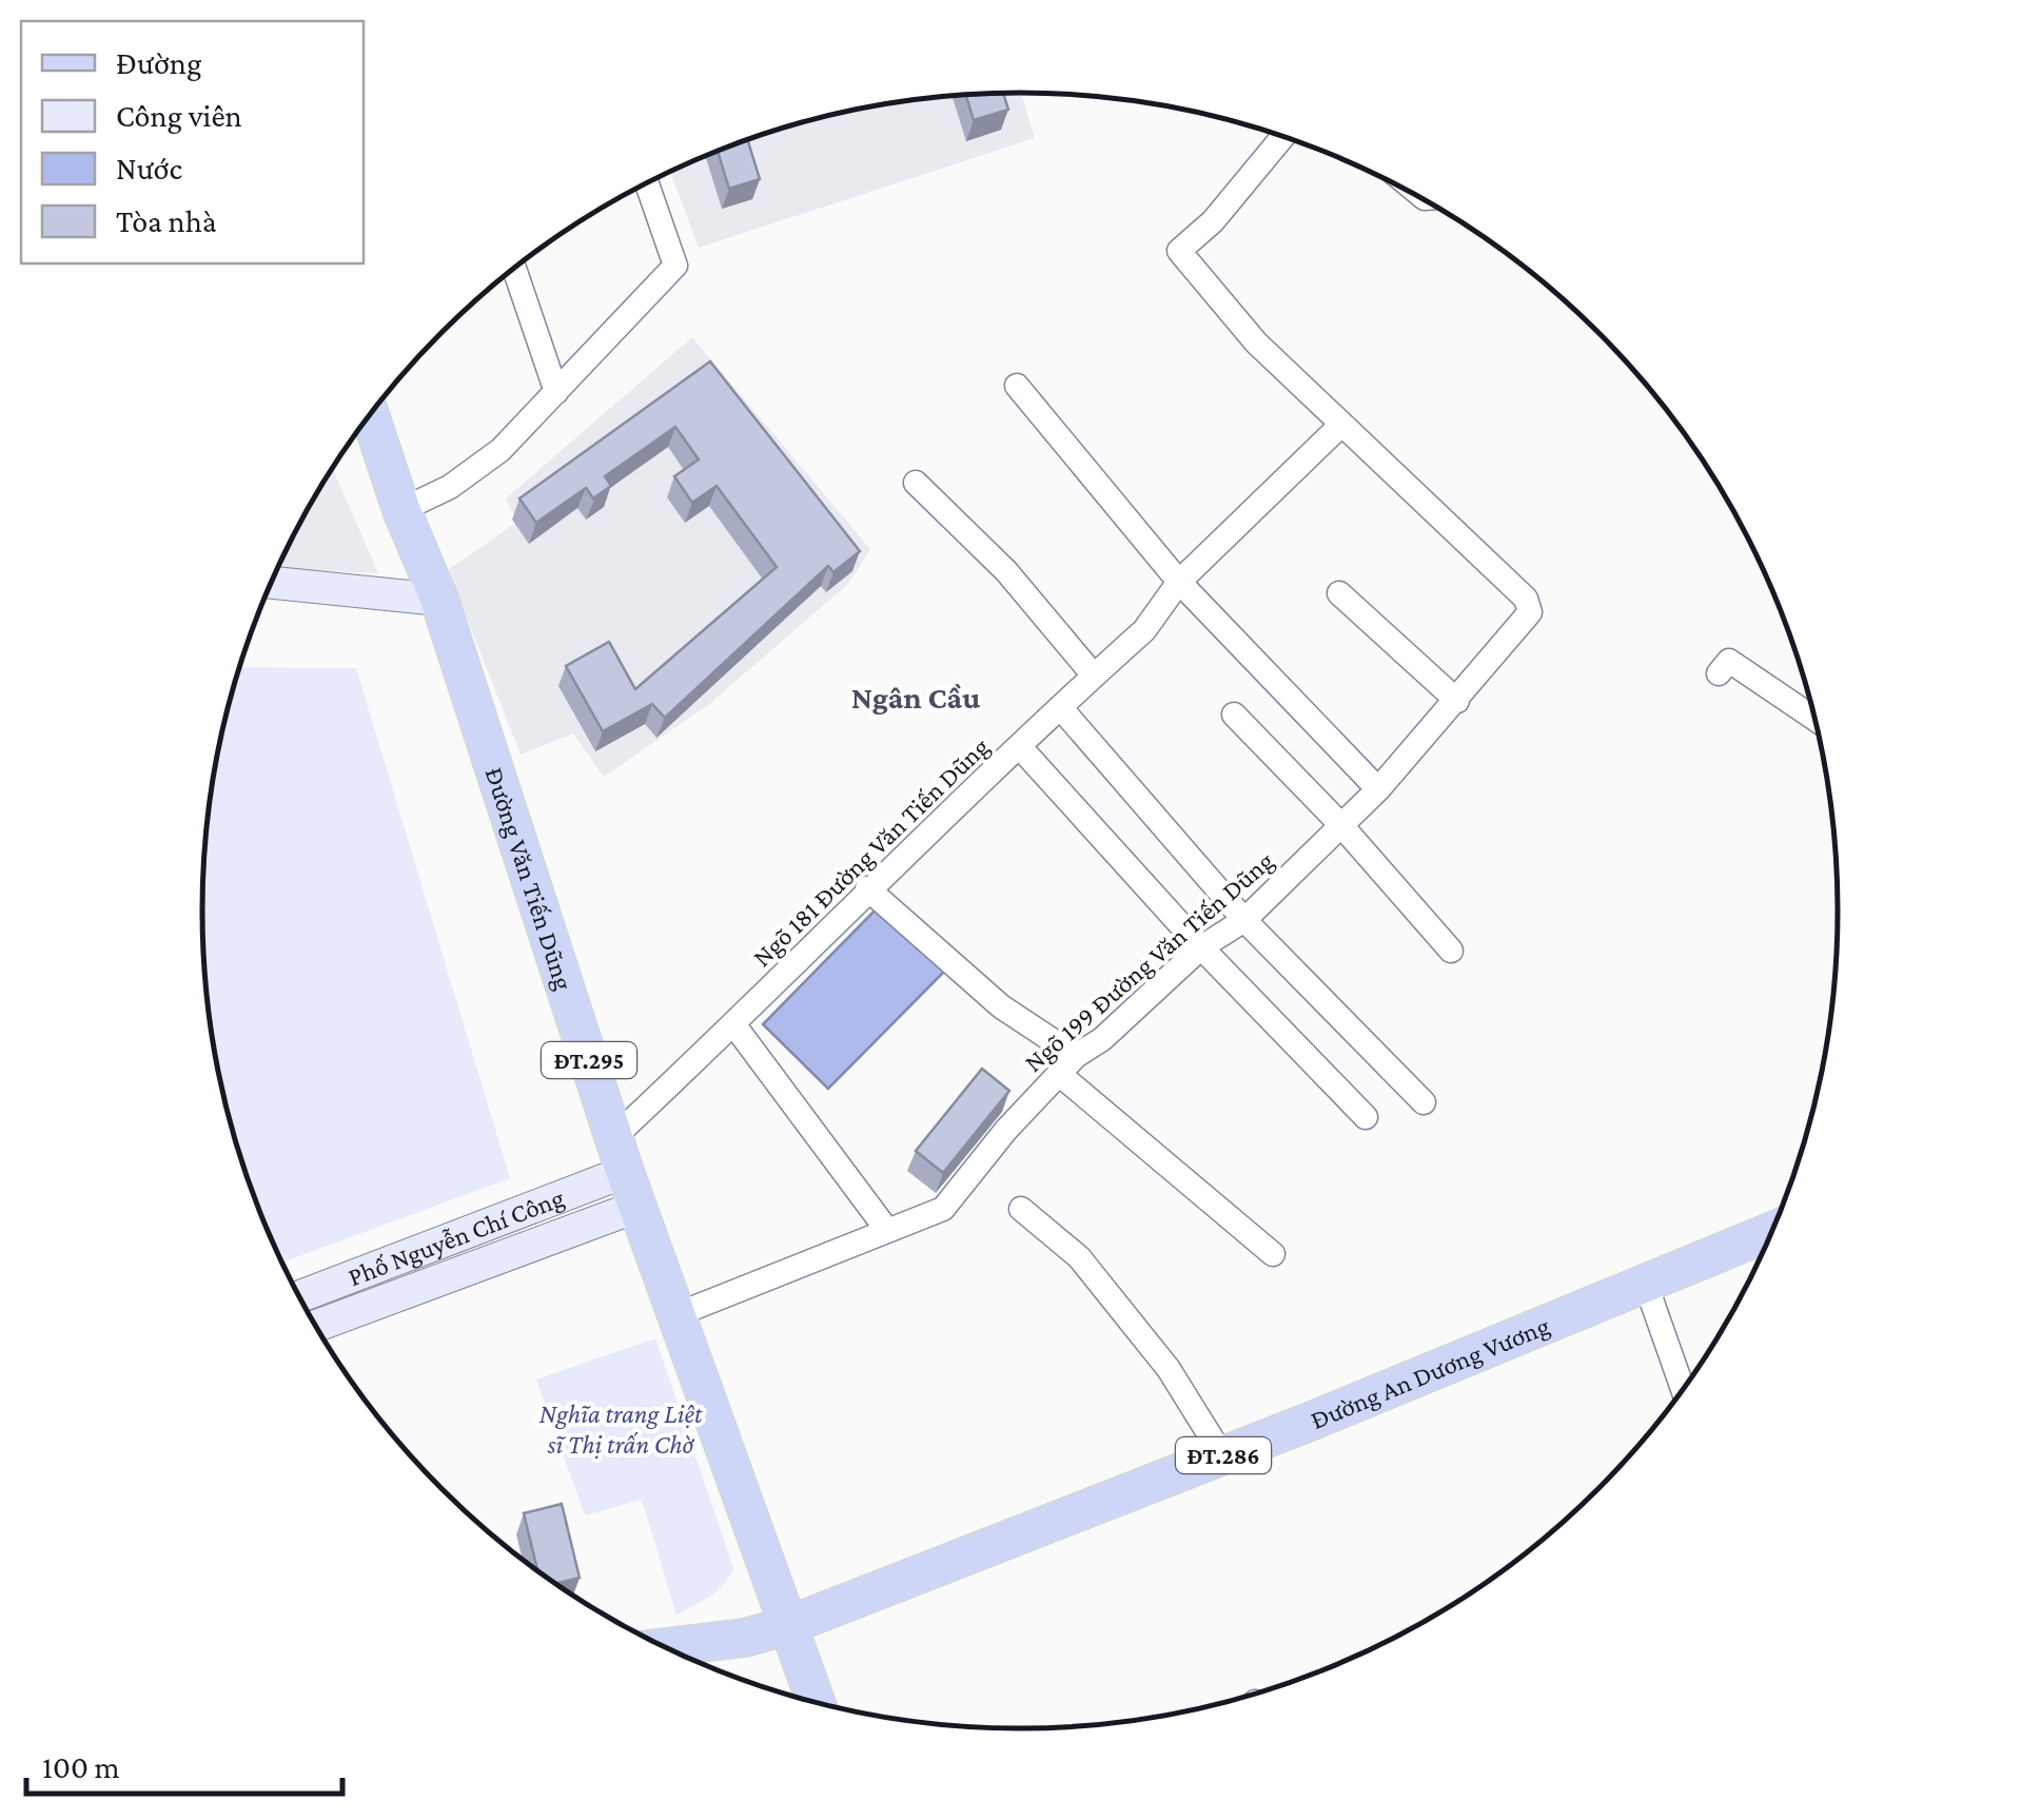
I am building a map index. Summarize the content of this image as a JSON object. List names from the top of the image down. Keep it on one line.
{"streets":{"main road":["Đường Văn Tiến Dũng","ĐT.295","Đường An Dương Vương","ĐT.286"],"street":["Ngõ 181 Đường Văn Tiến Dũng","Ngõ 199 Đường Văn Tiến Dũng","Phố Nguyễn Chí Công"]},"crossings":[["Ngõ 181 Đường Văn Tiến Dũng","Đường Văn Tiến Dũng"],["Ngõ 181 Đường Văn Tiến Dũng","Ngõ 199 Đường Văn Tiến Dũng"],["Đường Văn Tiến Dũng","Ngõ 199 Đường Văn Tiến Dũng"],["Đường Văn Tiến Dũng","Phố Nguyễn Chí Công"],["Đường Văn Tiến Dũng","Đường An Dương Vương"]],"districts":["Ngân Cầu"],"parks":["Nghĩa trang Liệt sĩ Thị trấn Chờ"],"legend":["Đường","Công viên","Nước","Tòa nhà"],"scale_bar":"100 m"}
